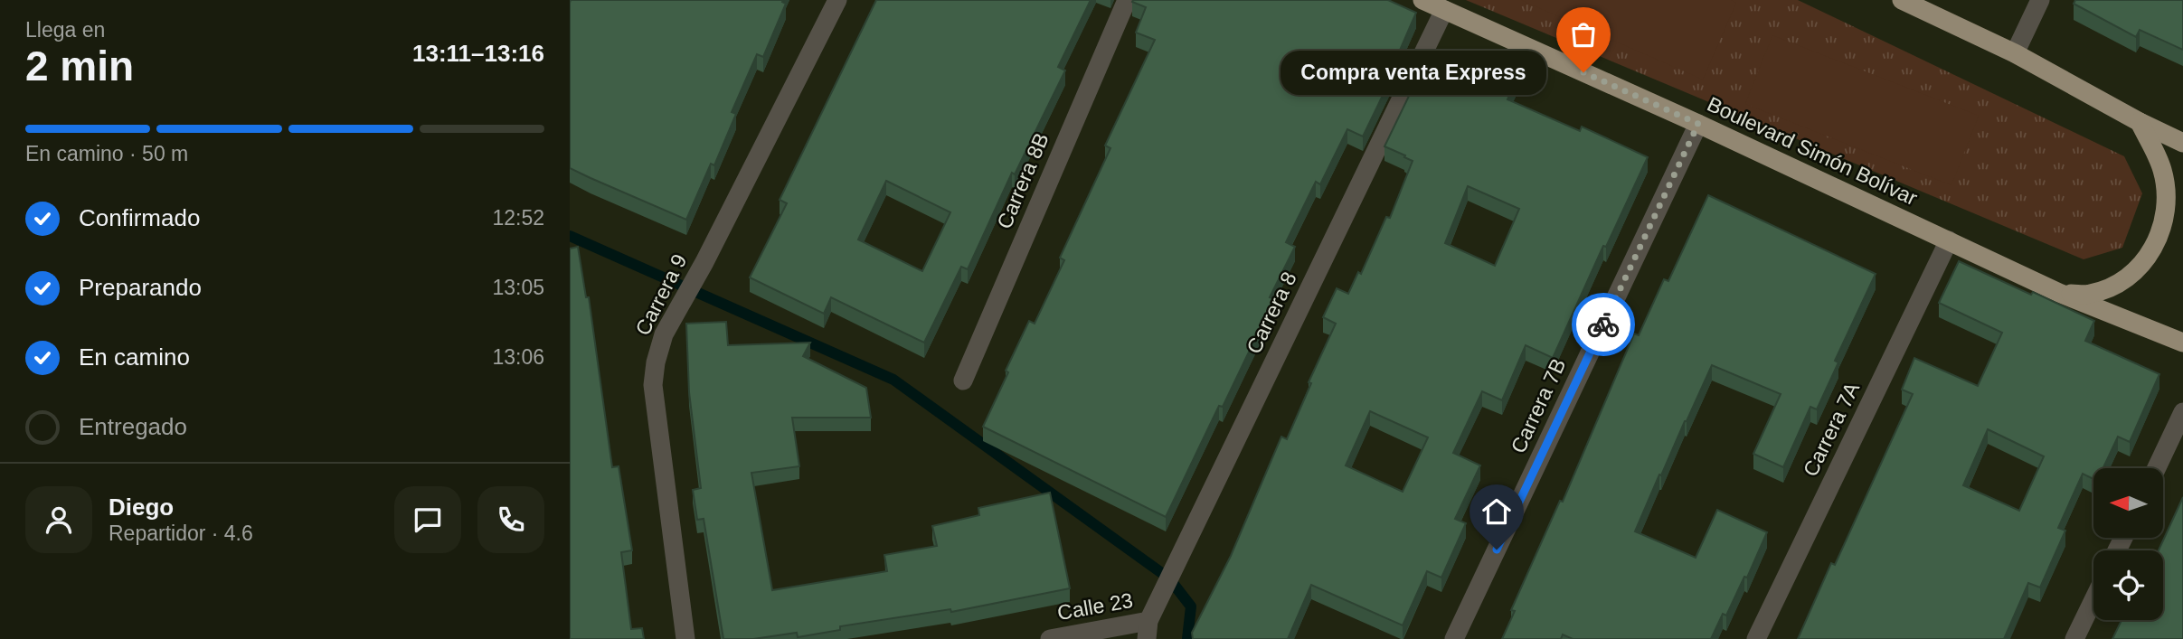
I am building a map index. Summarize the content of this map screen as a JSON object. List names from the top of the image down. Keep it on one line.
{"streets":{"highway":["Boulevard Simón Bolívar"],"street":["Carrera 8B","Carrera 9","Carrera 8","Carrera 7B","Carrera 7A","Calle 23"]},"crossings":[["Boulevard Simón Bolívar","Carrera 8"],["Boulevard Simón Bolívar","Carrera 7B"],["Boulevard Simón Bolívar","Carrera 7A"],["Carrera 8","Calle 23"]],"places":["Compra venta Express"],"north":"left","page":{"heading":["2 min","Llega en","13:11–13:16"],"panel":["Diego","Repartidor · 4.6"],"bubble":"Compra venta Express","bar":"En camino · 50 m","list":[["Confirmado","12:52"],["Preparando","13:05"],["En camino","13:06"],"Entregado"]}}
